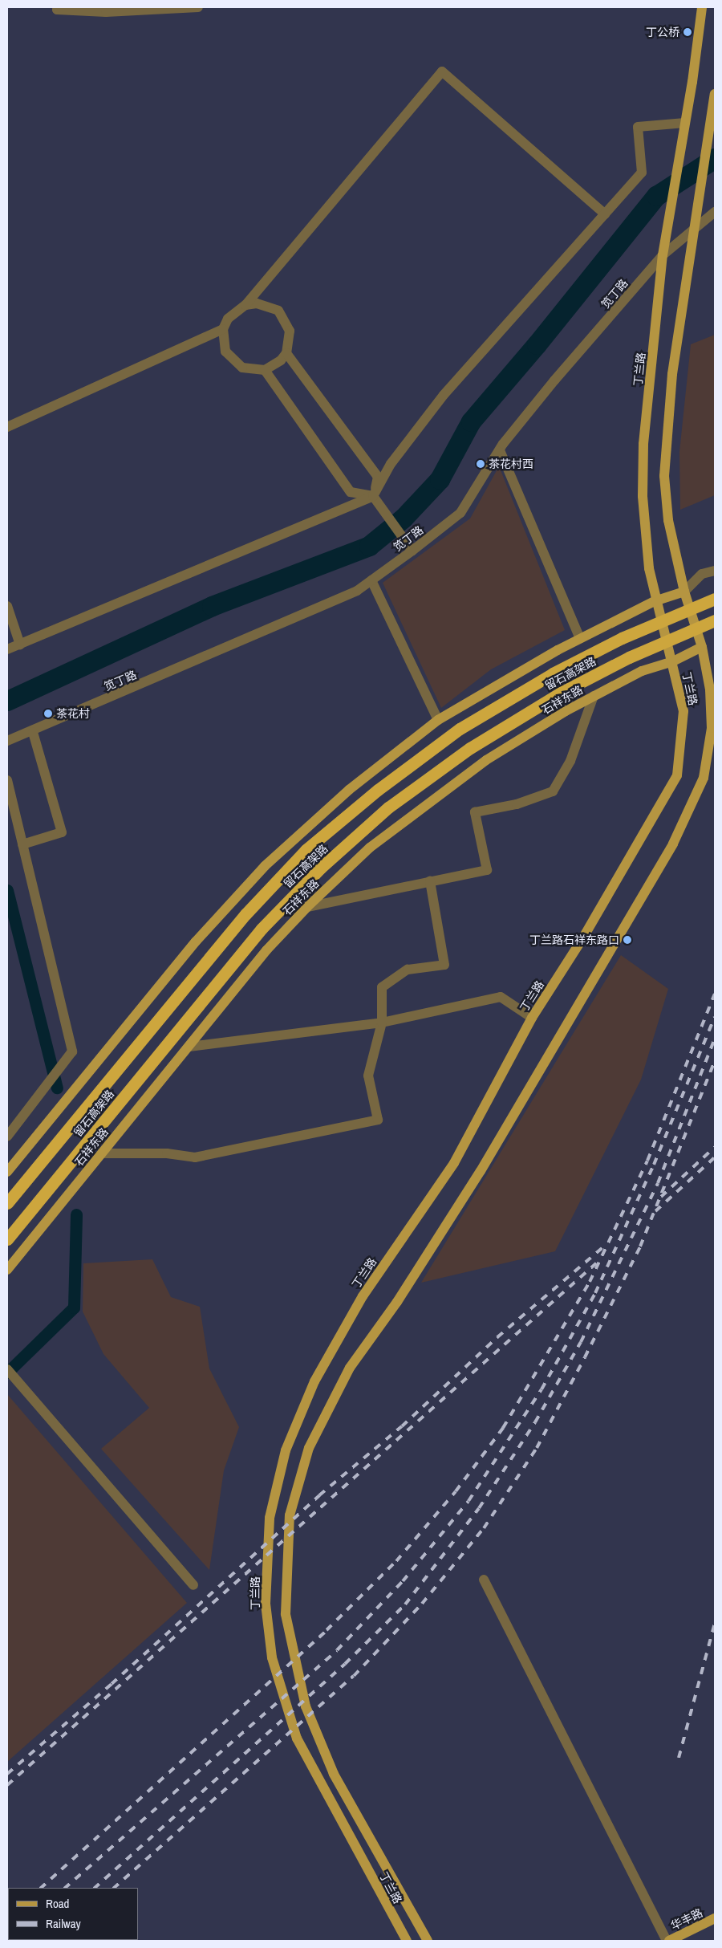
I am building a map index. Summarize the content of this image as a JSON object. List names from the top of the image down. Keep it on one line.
{"streets":{"highway":["留石高架路"],"main road":["丁兰路","石祥东路","华丰路"],"street":["笕丁路"]},"crossings":[["笕丁路","丁兰路"],["丁兰路","石祥东路"]],"places":["丁公桥","茶花村西","茶花村","丁兰路石祥东路口"],"legend":["Road","Railway"]}
